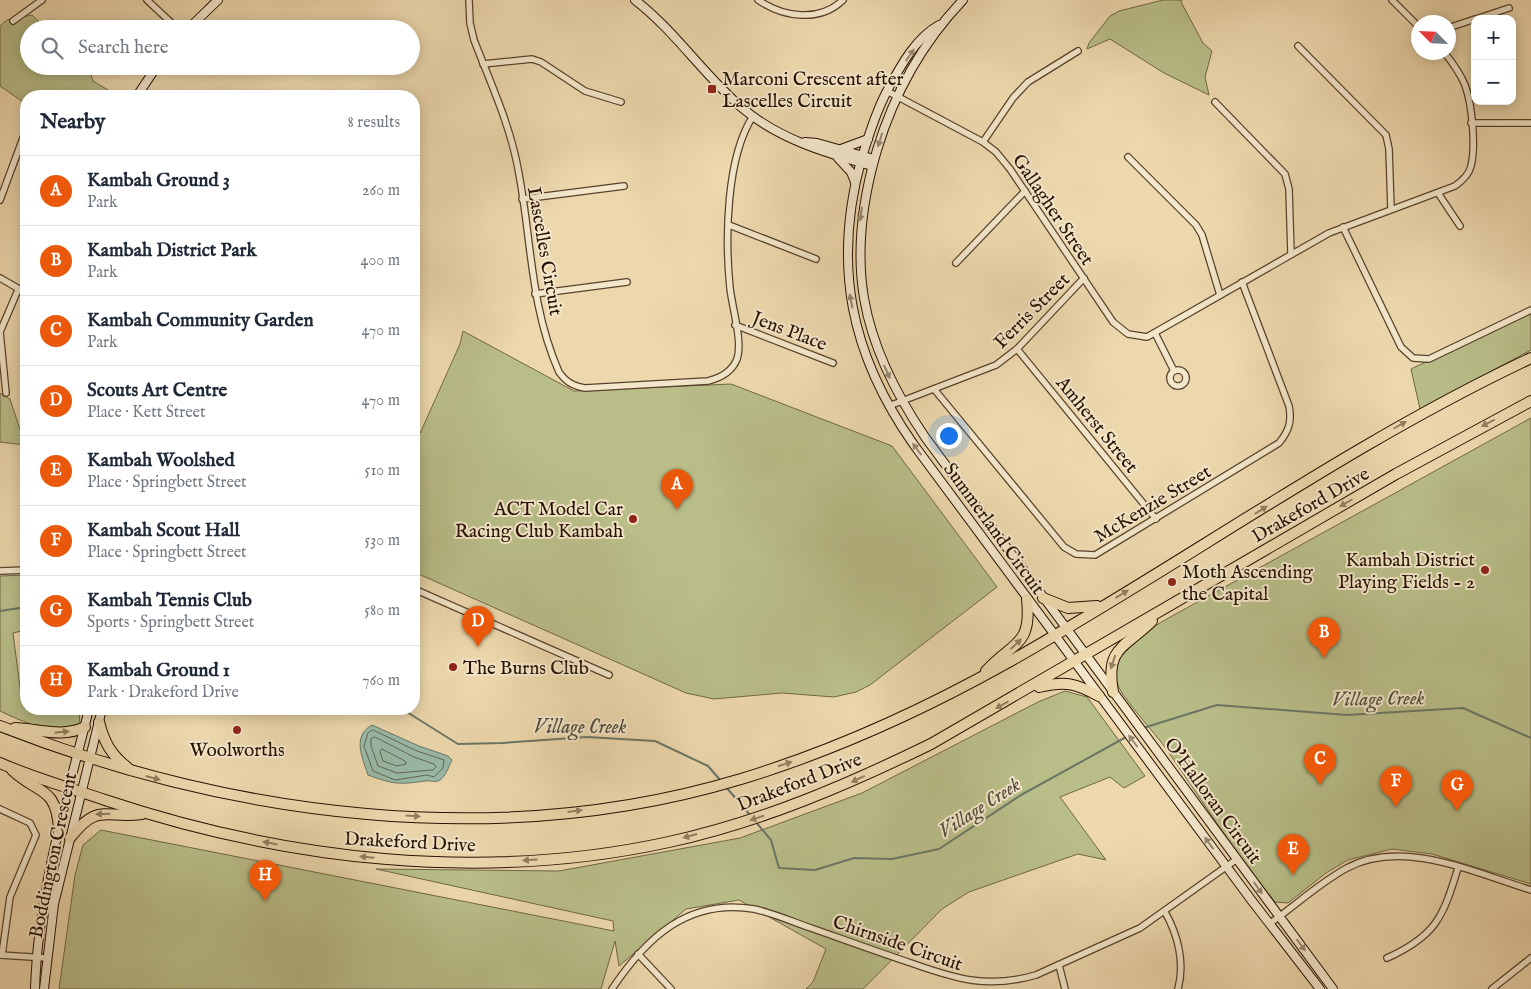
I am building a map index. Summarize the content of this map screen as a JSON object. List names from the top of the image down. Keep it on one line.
{"streets":{"highway":["Drakeford Drive"],"street":["Gallagher Street","Lascelles Circuit","Ferris Street","Jens Place","Amherst Street","McKenzie Street","Summerland Circuit","O'Halloran Circuit","Boddington Crescent","Chirnside Circuit"]},"crossings":[["Gallagher Street","Ferris Street"],["Gallagher Street","McKenzie Street"],["Gallagher Street","Summerland Circuit"],["Lascelles Circuit","Jens Place"],["Ferris Street","Amherst Street"],["Ferris Street","McKenzie Street"],["Ferris Street","Summerland Circuit"],["Amherst Street","McKenzie Street"],["Drakeford Drive","Summerland Circuit"],["Drakeford Drive","O'Halloran Circuit"],["Drakeford Drive","Boddington Crescent"],["Summerland Circuit","O'Halloran Circuit"],["O'Halloran Circuit","Chirnside Circuit"]],"water":["Village Creek"],"places":{"transit":["Marconi Crescent after Lascelles Circuit"],"other":["ACT Model Car Racing Club Kambah","Kambah District Playing Fields - 2","Moth Ascending the Capital","The Burns Club","Woolworths"]},"north":"top left","page":{"map_buttons":["+","−"],"search":"Search here","heading":["Nearby","8 results"],"list":[{"mark":"A","name":"Kambah Ground 3","note":"Park","value":"260 m"},{"mark":"B","name":"Kambah District Park","note":"Park","value":"400 m"},{"mark":"C","name":"Kambah Community Garden","note":"Park","value":"470 m"},{"mark":"D","name":"Scouts Art Centre","note":"Place · Kett Street","value":"470 m"},{"mark":"E","name":"Kambah Woolshed","note":"Place · Springbett Street","value":"510 m"},{"mark":"F","name":"Kambah Scout Hall","note":"Place · Springbett Street","value":"530 m"},{"mark":"G","name":"Kambah Tennis Club","note":"Sports · Springbett Street","value":"580 m"},{"mark":"H","name":"Kambah Ground 1","note":"Park · Drakeford Drive","value":"760 m"}],"pins":["A","D","B","C","F","G","E","H"]}}
